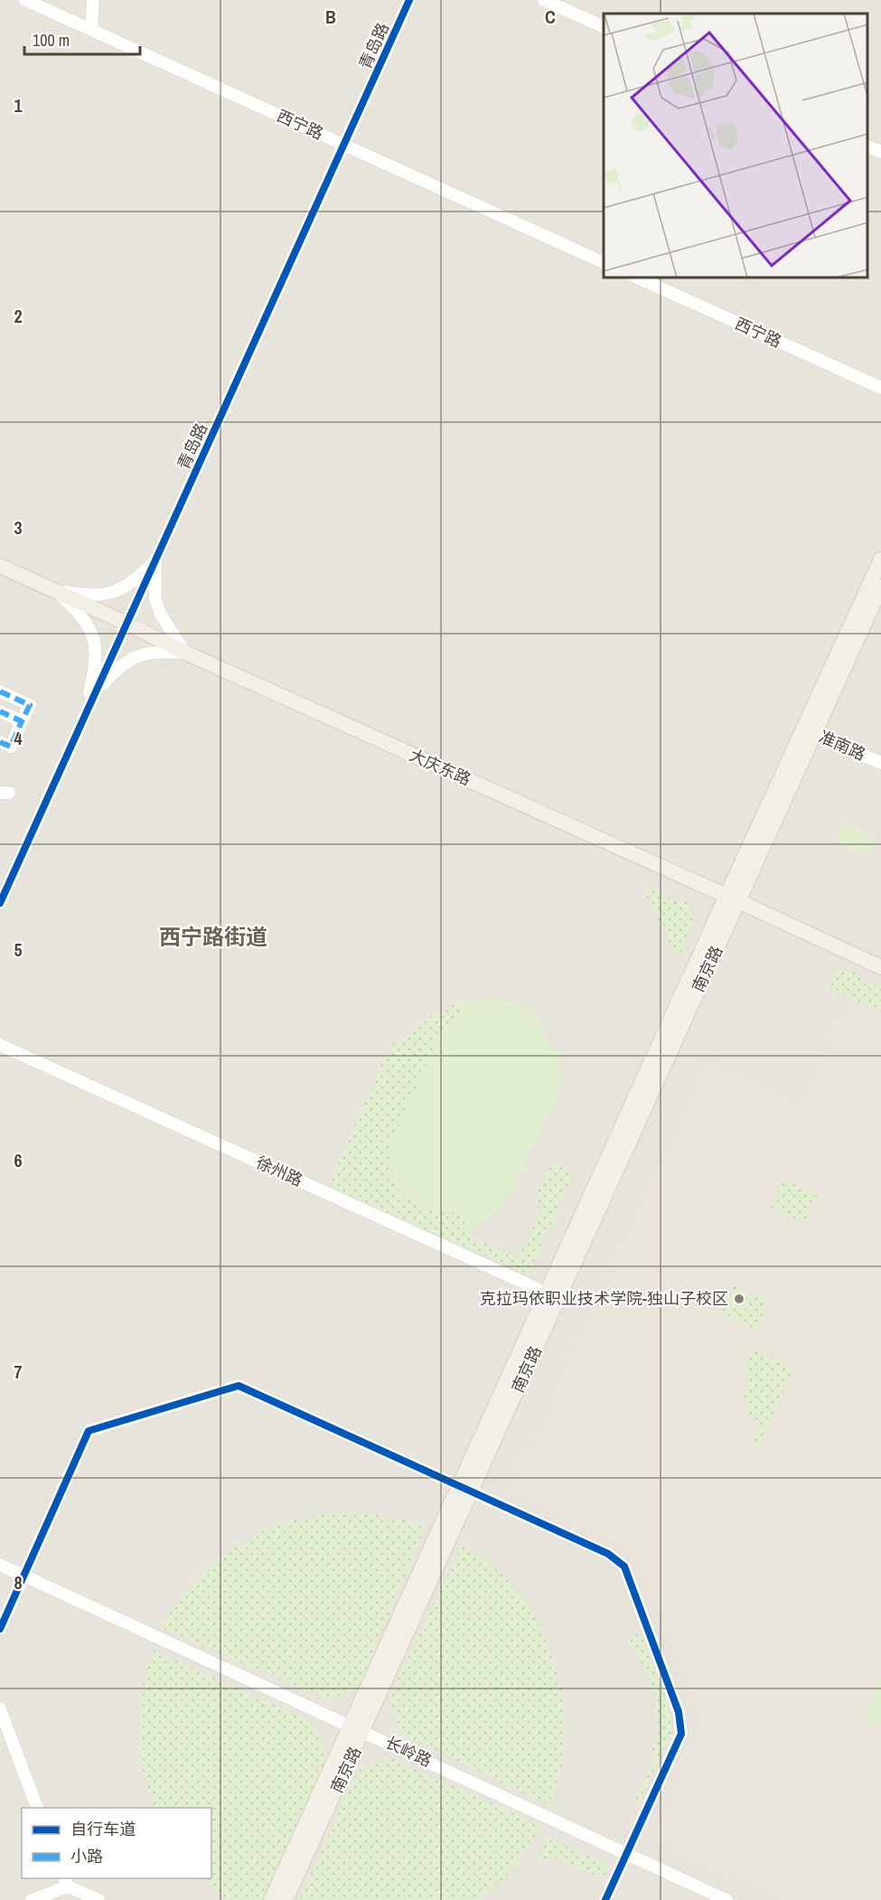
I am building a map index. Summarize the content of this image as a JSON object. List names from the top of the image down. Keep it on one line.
{"streets":{"main road":["大庆东路","南京路"],"street":["青岛路","西宁路","准南路","徐州路","长岭路"]},"crossings":[["青岛路","西宁路"],["青岛路","大庆东路"],["准南路","南京路"],["大庆东路","南京路"],["南京路","徐州路"],["南京路","长岭路"]],"districts":["西宁路街道"],"places":["克拉玛依职业技术学院-独山子校区"],"legend":["自行车道","小路"],"scale_bar":"100 m","grid":{"columns":["B","C"],"rows":["1","2","3","4","5","6","7","8"]}}
